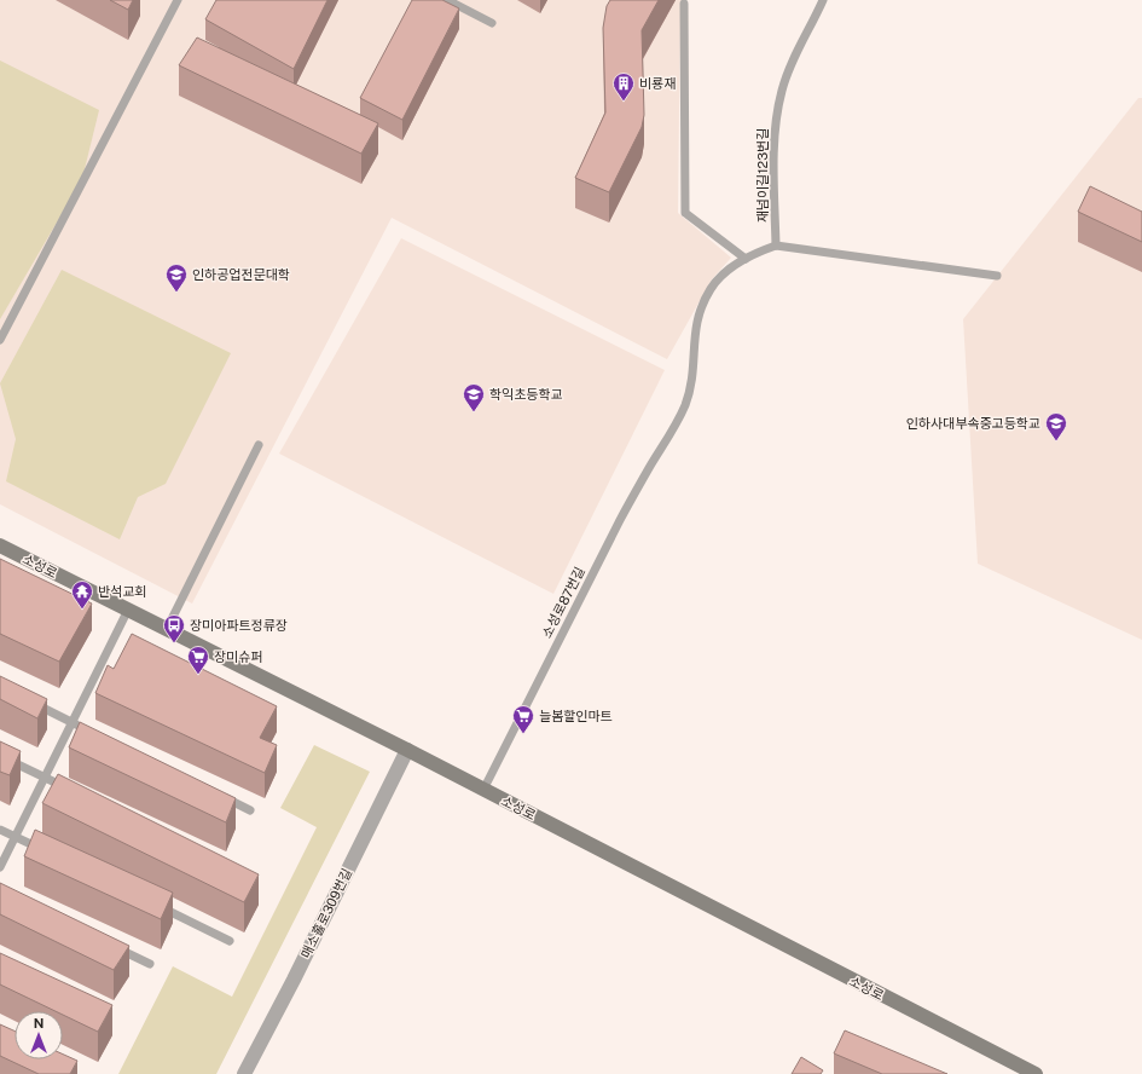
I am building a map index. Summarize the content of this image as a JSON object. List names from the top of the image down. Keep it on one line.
{"streets":{"main road":["소성로"],"street":["매소홀로309번길"],"lane":["재넘이길123번길","소성로87번길"]},"crossings":[["소성로","소성로87번길"],["소성로","매소홀로309번길"]],"places":{"building":["비룡재"],"school or university":["인하공업전문대학","학익초등학교","인하사대부속중고등학교"],"temple":["반석교회"],"bus stop":["장미아파트정류장"],"supermarket":["장미슈퍼","늘봄할인마트"]},"north":"top"}
